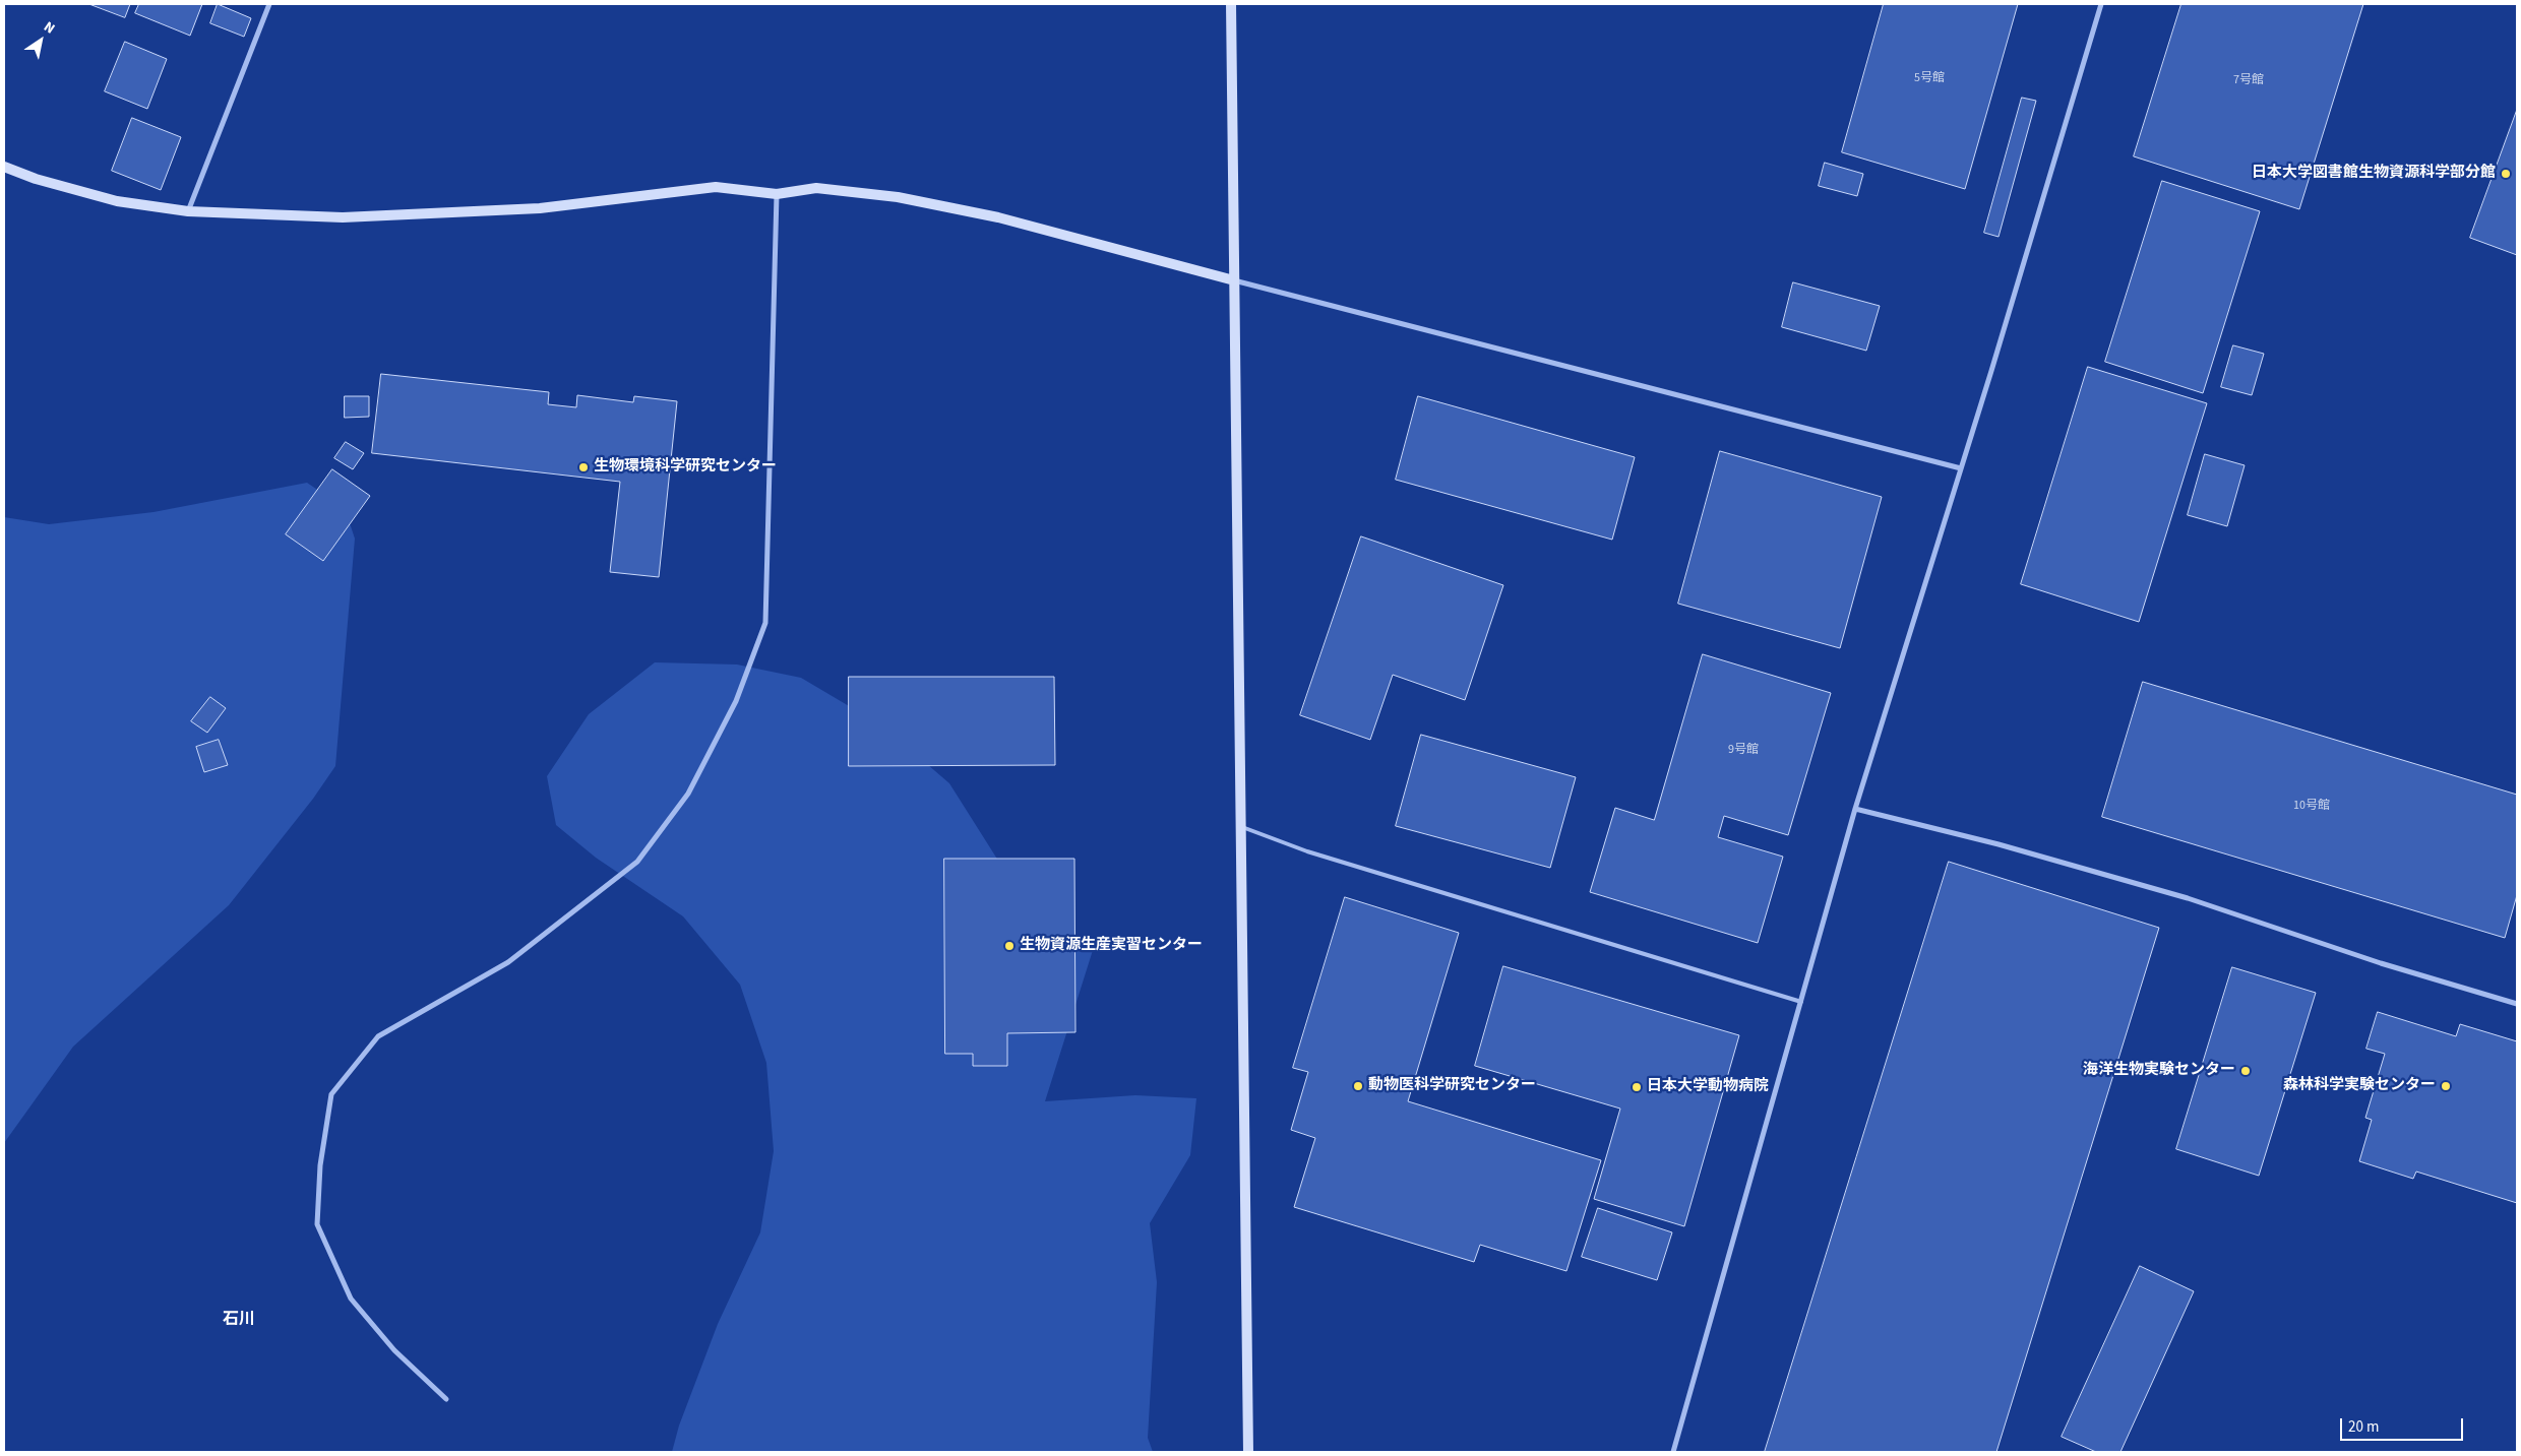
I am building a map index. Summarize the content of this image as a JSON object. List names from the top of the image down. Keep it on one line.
{"districts":["石川"],"places":["日本大学図書館生物資源科学部分館","生物環境科学研究センター","生物資源生産実習センター","海洋生物実験センター","動物医科学研究センター","森林科学実験センター","日本大学動物病院"],"house_numbers":["5号館","7号館","9号館","10号館"],"scale_bar":"20 m","north":"top right"}
